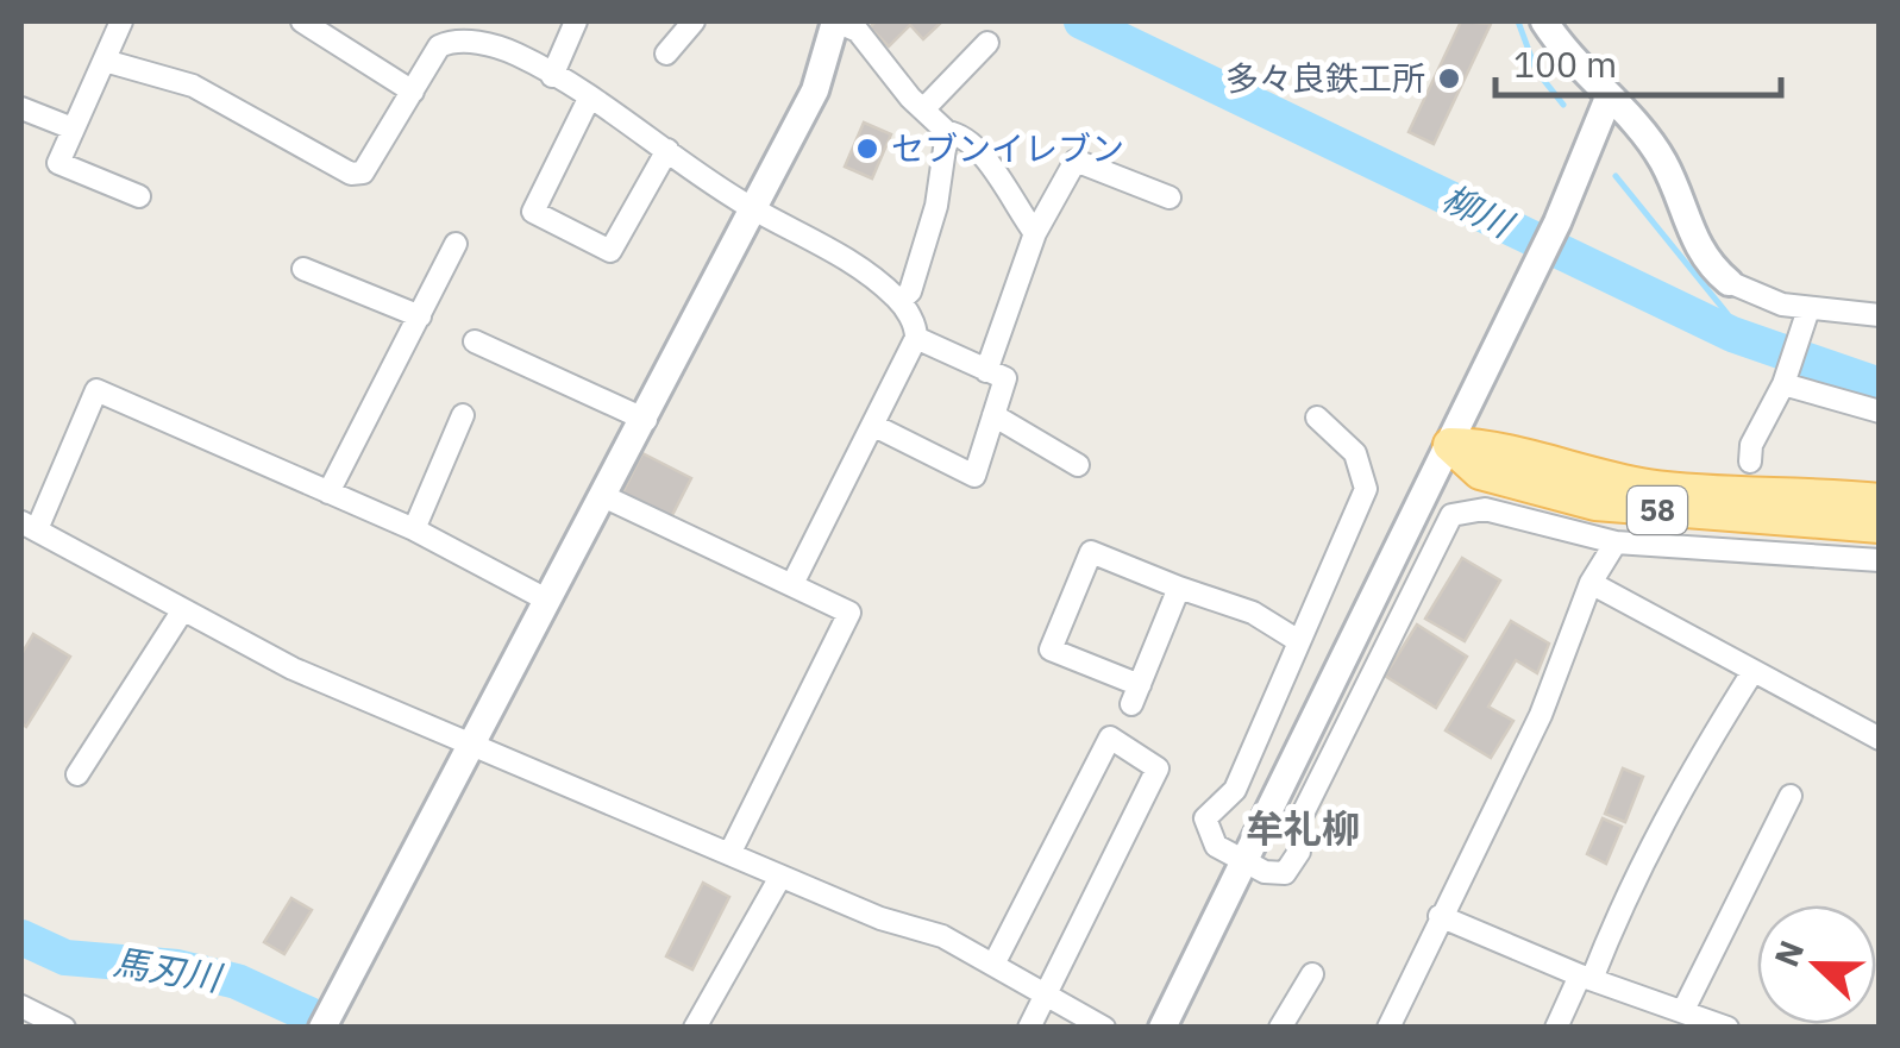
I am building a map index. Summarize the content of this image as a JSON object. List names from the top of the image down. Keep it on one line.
{"streets":{"main road":["58"]},"districts":["牟礼柳"],"water":["柳川","馬刃川"],"places":["多々良鉄工所","セブンイレブン"],"scale_bar":"100 m","north":"left"}
